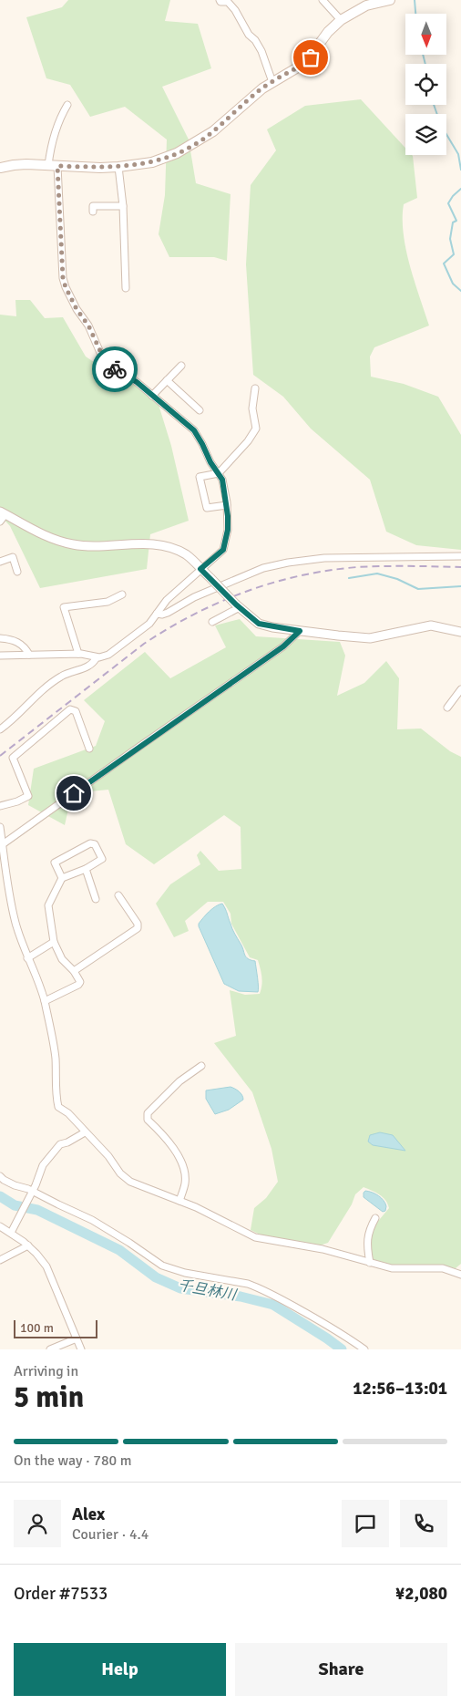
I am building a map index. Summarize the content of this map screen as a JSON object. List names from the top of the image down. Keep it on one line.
{"water":["千旦林川"],"scale_bar":"100 m","north":"bottom","page":{"scale":"100 m","heading":["5 min","Arriving in","12:56–13:01"],"panel":["Alex","Courier · 4.4","Order #7533","¥2,080"],"bar":"On the way · 780 m","buttons":["Help","Share"]}}
